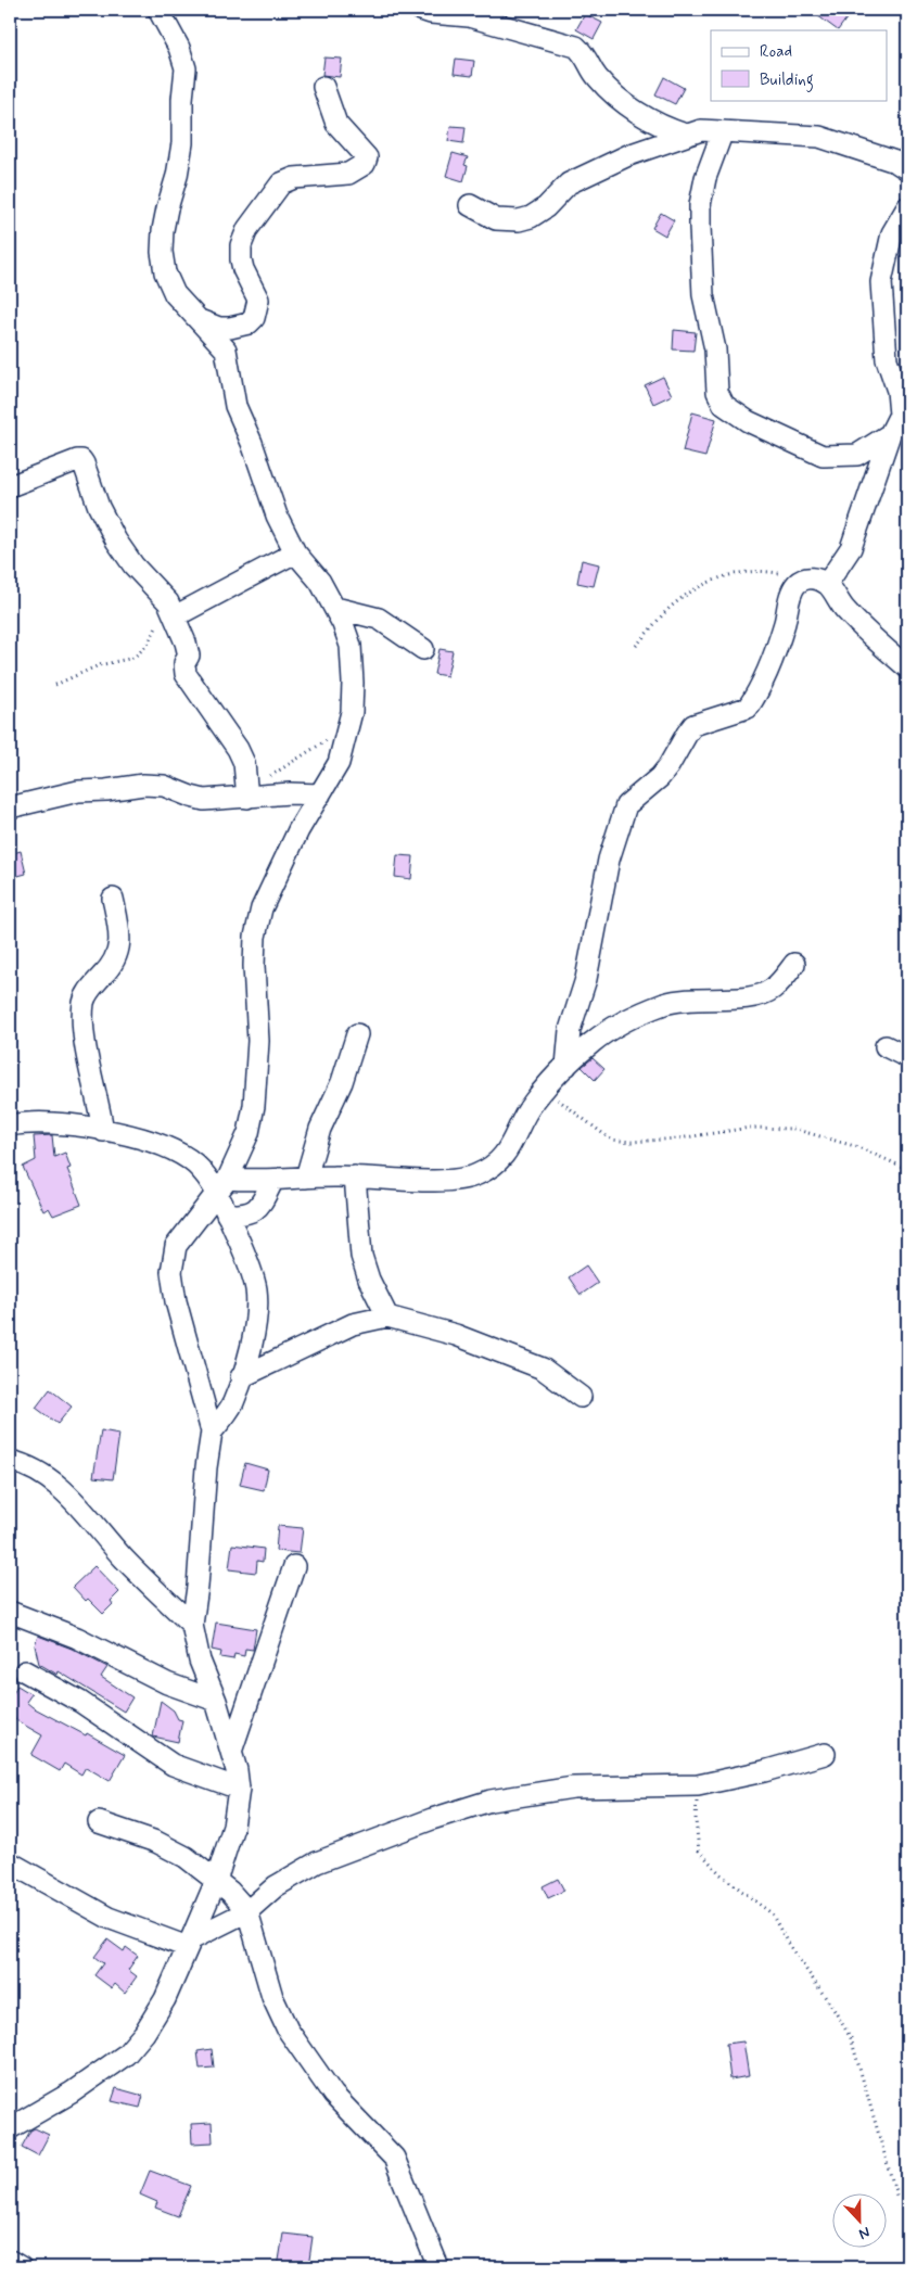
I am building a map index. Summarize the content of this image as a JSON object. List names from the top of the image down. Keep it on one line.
{"legend":["Road","Building"],"north":"bottom"}
